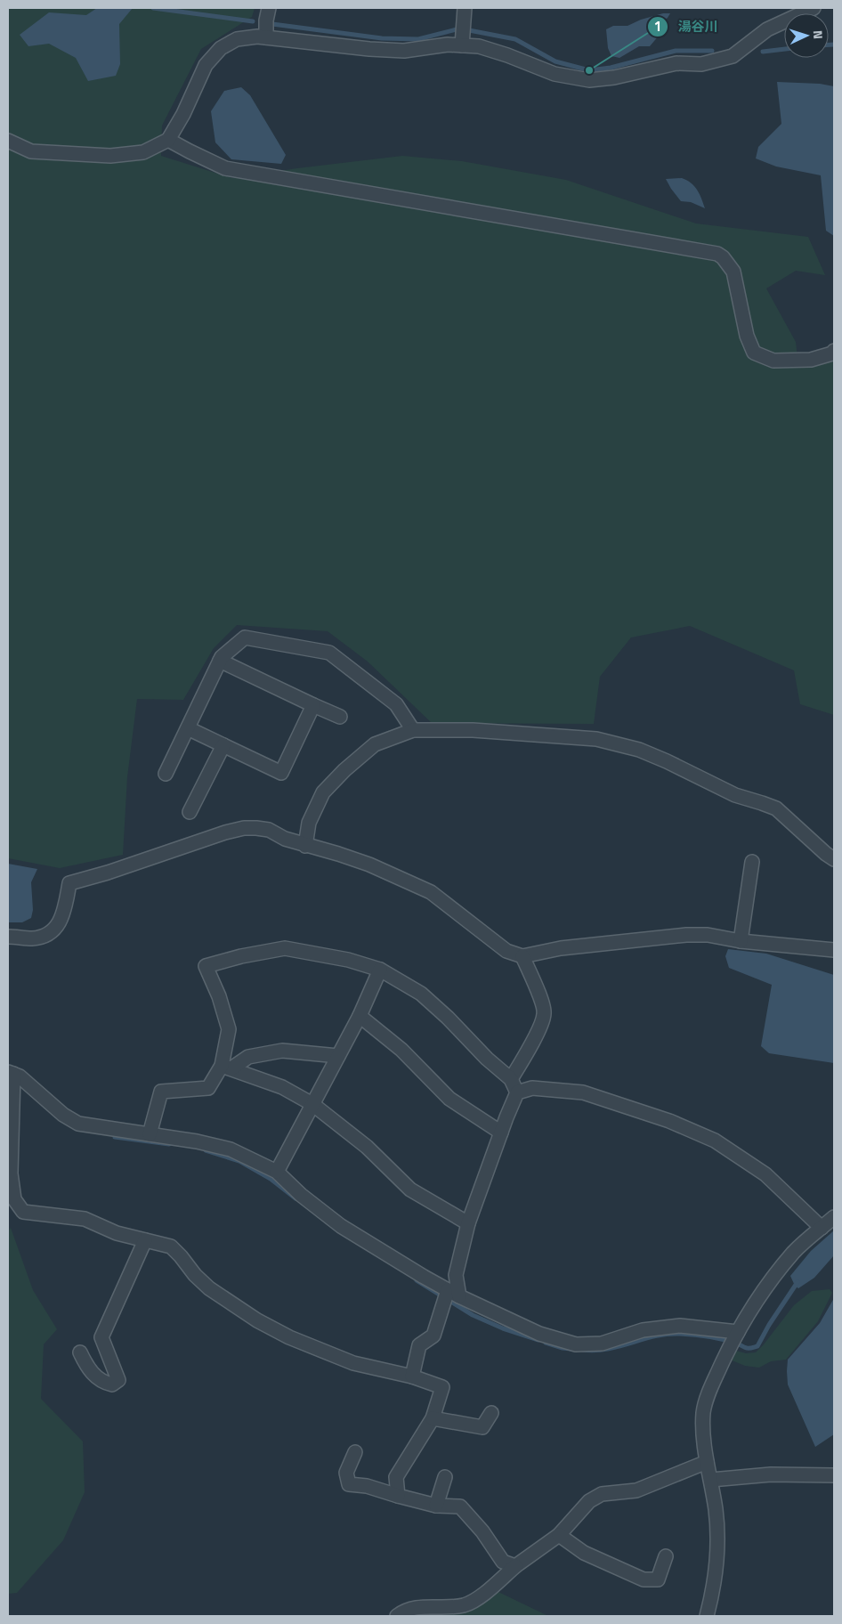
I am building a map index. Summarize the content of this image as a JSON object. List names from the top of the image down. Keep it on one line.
{"places":["湯谷川"],"north":"right"}
